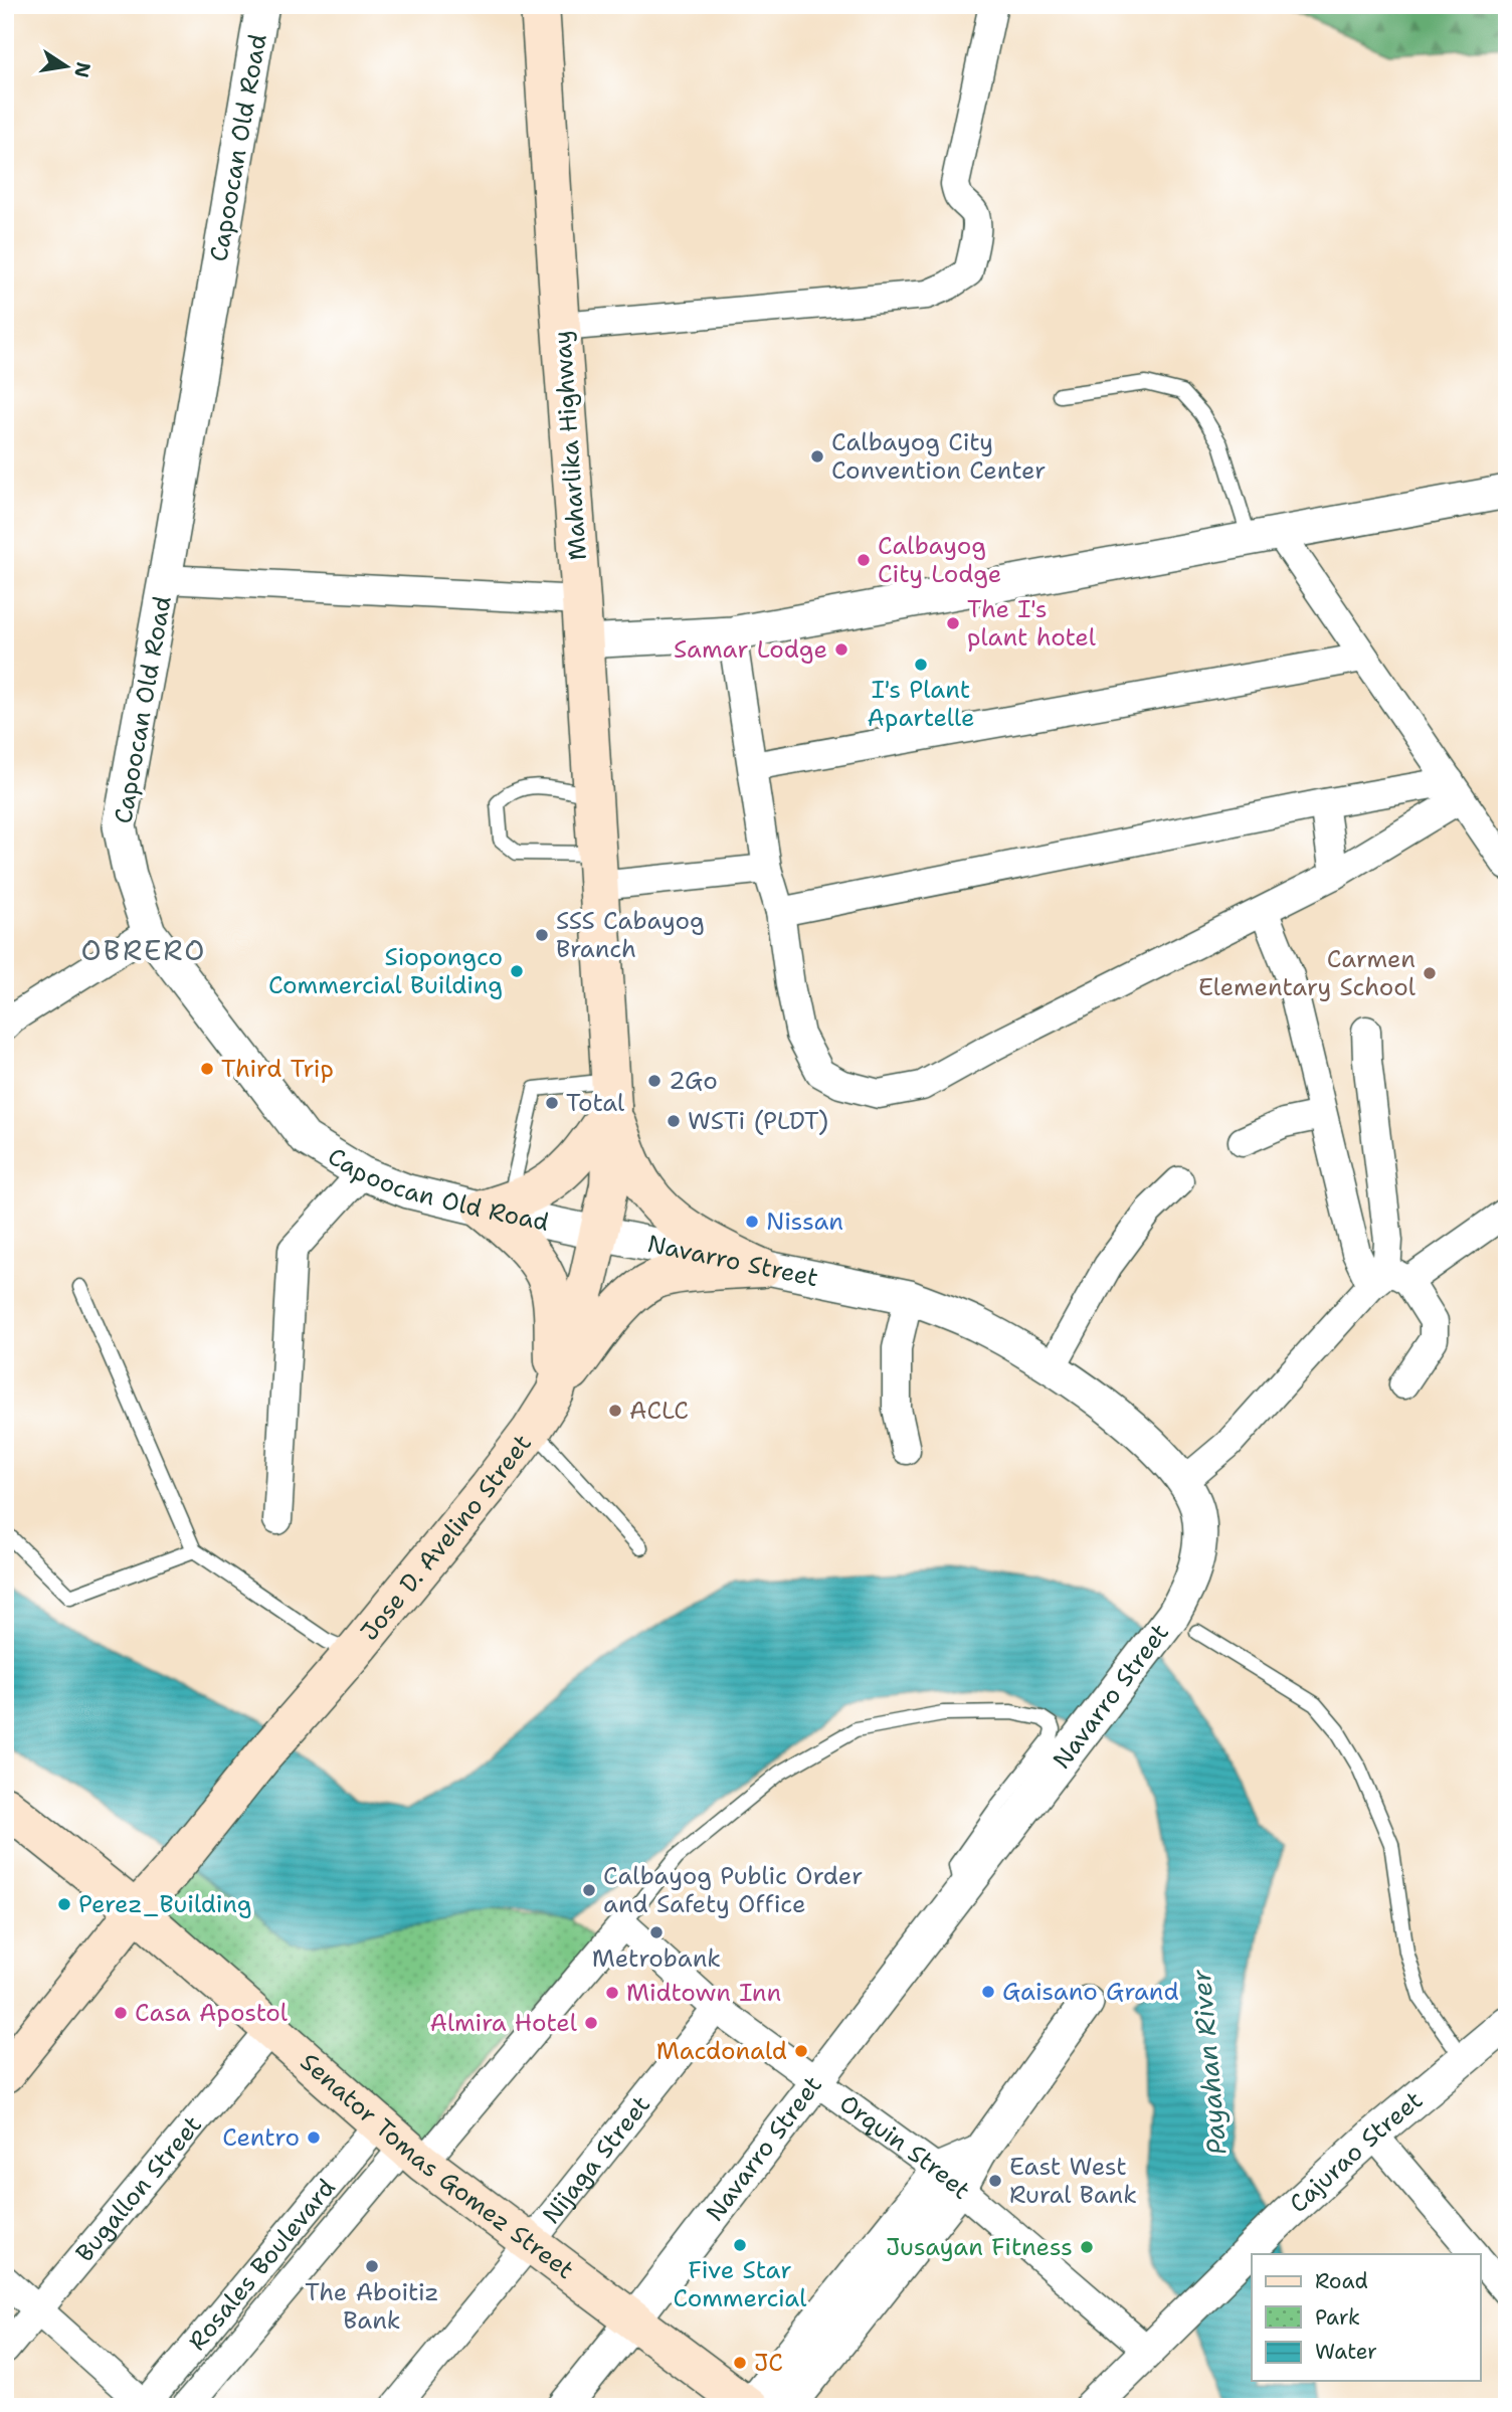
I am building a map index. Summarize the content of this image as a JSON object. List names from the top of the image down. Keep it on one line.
{"streets":{"main road":["Maharlika Highway","Jose D. Avelino Street","Senator Tomas Gomez Street"],"street":["Capoocan Old Road","Navarro Street","Orquin Street","Cajurao Street","Nijaga Street","Bugallon Street","Rosales Boulevard"]},"crossings":[["Capoocan Old Road","Navarro Street"],["Capoocan Old Road","Jose D. Avelino Street"],["Maharlika Highway","Jose D. Avelino Street"],["Navarro Street","Jose D. Avelino Street"],["Navarro Street","Orquin Street"],["Navarro Street","Senator Tomas Gomez Street"],["Jose D. Avelino Street","Senator Tomas Gomez Street"],["Orquin Street","Cajurao Street"],["Orquin Street","Nijaga Street"],["Nijaga Street","Senator Tomas Gomez Street"],["Senator Tomas Gomez Street","Bugallon Street"],["Senator Tomas Gomez Street","Rosales Boulevard"]],"districts":["OBRERO"],"water":["Payahan River"],"places":["Calbayog City Convention Center","Calbayog City Lodge","The I's plant hotel","Samar Lodge","I's Plant Apartelle","SSS Cabayog Branch","Siopongco Commercial Building","Carmen Elementary School","Third Trip","2Go","Total","WSTi (PLDT)","Nissan","ACLC","Calbayog Public Order and Safety Office","Perez_Building","Metrobank","Gaisano Grand","Midtown Inn","Casa Apostol","Almira Hotel","Macdonald","Centro","East West Rural Bank","Five Star Commercial","Jusayan Fitness","The Aboitiz Bank","JC"],"legend":["Road","Park","Water"],"north":"right"}
